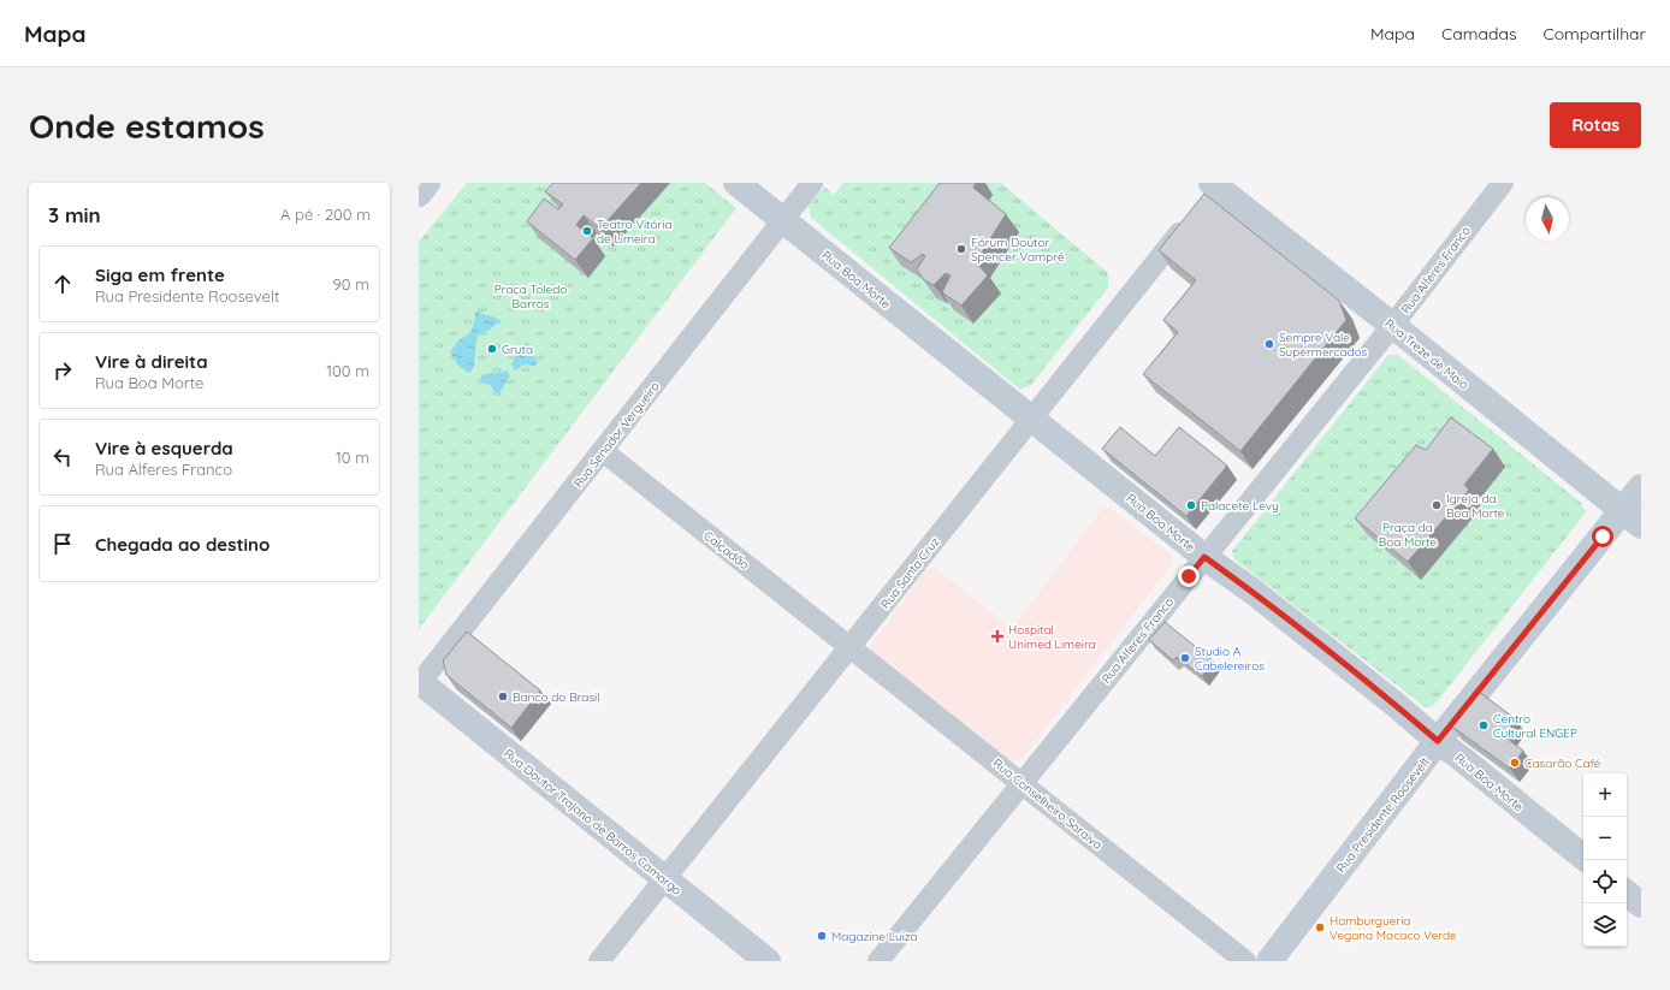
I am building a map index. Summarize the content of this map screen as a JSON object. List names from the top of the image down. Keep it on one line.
{"streets":{"street":["Rua Alferes Franco","Rua Boa Morte","Rua Treze de Maio","Rua Senador Vergueiro","Calçadão","Rua Santa Cruz","Rua Conselheiro Saraiva","Rua Presidente Roosevelt","Rua Doutor Trajano de Barros Camargo"]},"crossings":[["Rua Alferes Franco","Rua Boa Morte"],["Rua Alferes Franco","Rua Treze de Maio"],["Rua Alferes Franco","Rua Conselheiro Saraiva"],["Rua Boa Morte","Rua Senador Vergueiro"],["Rua Boa Morte","Rua Santa Cruz"],["Rua Boa Morte","Rua Presidente Roosevelt"],["Rua Treze de Maio","Rua Santa Cruz"],["Rua Treze de Maio","Rua Presidente Roosevelt"],["Rua Senador Vergueiro","Calçadão"],["Rua Senador Vergueiro","Rua Doutor Trajano de Barros Camargo"],["Calçadão","Rua Santa Cruz"],["Calçadão","Rua Conselheiro Saraiva"],["Rua Santa Cruz","Rua Conselheiro Saraiva"],["Rua Santa Cruz","Rua Doutor Trajano de Barros Camargo"]],"parks":["Praça Toledo Barros","Praça da Boa Morte"],"places":{"other":["Teatro Vitória de Limeira","Fórum Doutor Spencer Vampré","Sempre Vale Supermercados","Gruta","Palacete Levy","Igreja da Boa Morte","Studio A Cabelereiros","Banco do Brasil","Centro Cultural ENGEP","Casarão Café","Hamburgueria Vegana Macaco Verde","Magazine Luiza"],"health":["Hospital Unimed Limeira"]},"north":"bottom","page":{"header":"Mapa","nav":["Mapa","Camadas","Compartilhar"],"buttons":"Rotas","title":"Onde estamos","heading":["3 min","A pé · 200 m"],"list":[["Siga em frente","Rua Presidente Roosevelt","90 m"],["Vire à direita","Rua Boa Morte","100 m"],["Vire à esquerda","Rua Alferes Franco","10 m"],"Chegada ao destino"],"map_buttons":["+","−"]}}
